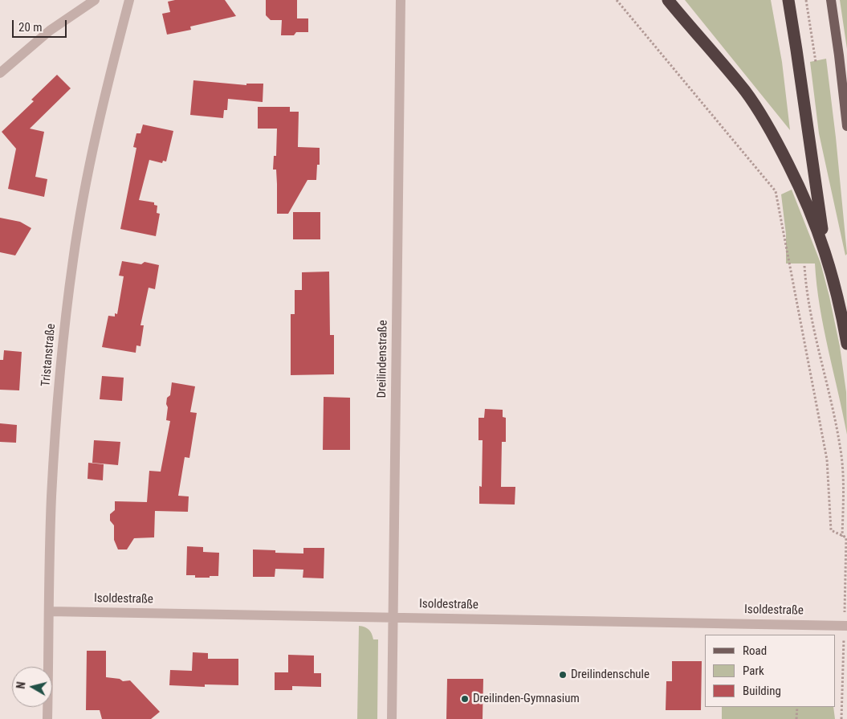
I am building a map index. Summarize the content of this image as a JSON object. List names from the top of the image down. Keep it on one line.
{"streets":{"street":["Tristanstraße","Dreilindenstraße","Isoldestraße"]},"crossings":[["Tristanstraße","Isoldestraße"],["Dreilindenstraße","Isoldestraße"]],"places":["Dreilindenschule","Dreilinden-Gymnasium"],"legend":["Road","Park","Building"],"scale_bar":"20 m","north":"left"}
